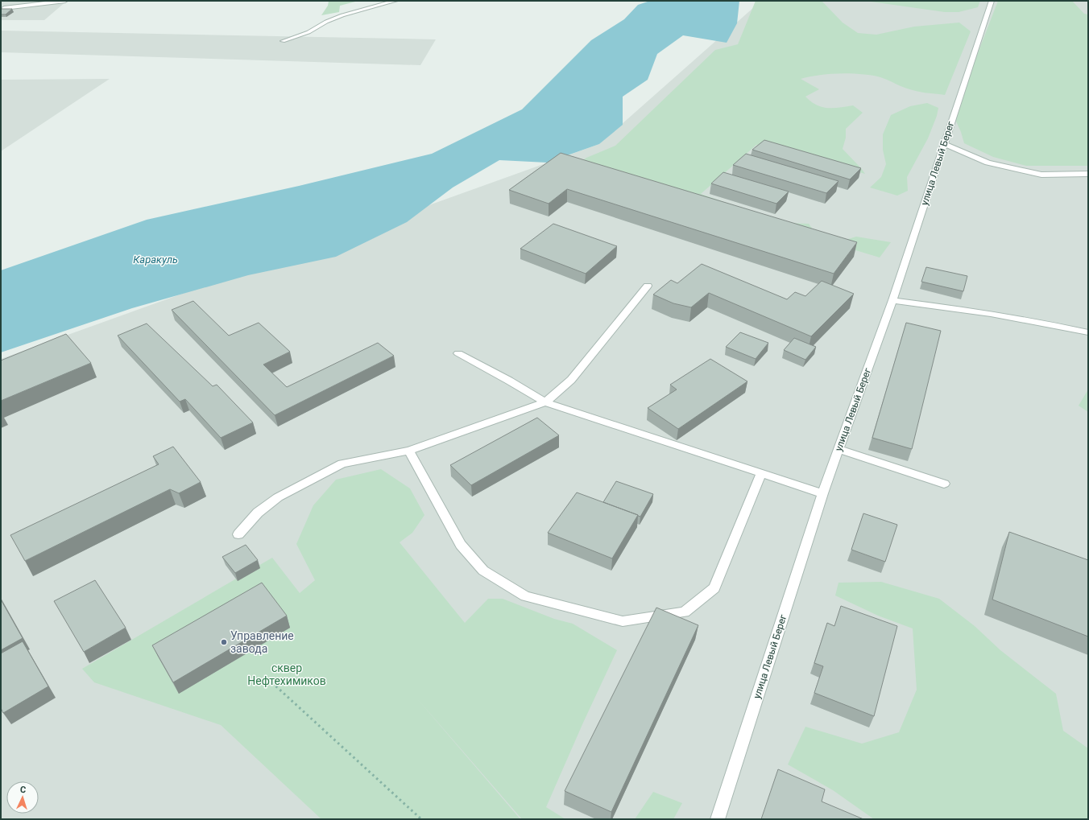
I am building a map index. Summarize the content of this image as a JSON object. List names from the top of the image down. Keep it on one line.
{"streets":{"street":["улица Левый Берег"]},"water":["Каракуль"],"parks":["сквер Нефтехимиков"],"places":["Управление завода"],"north":"top"}
